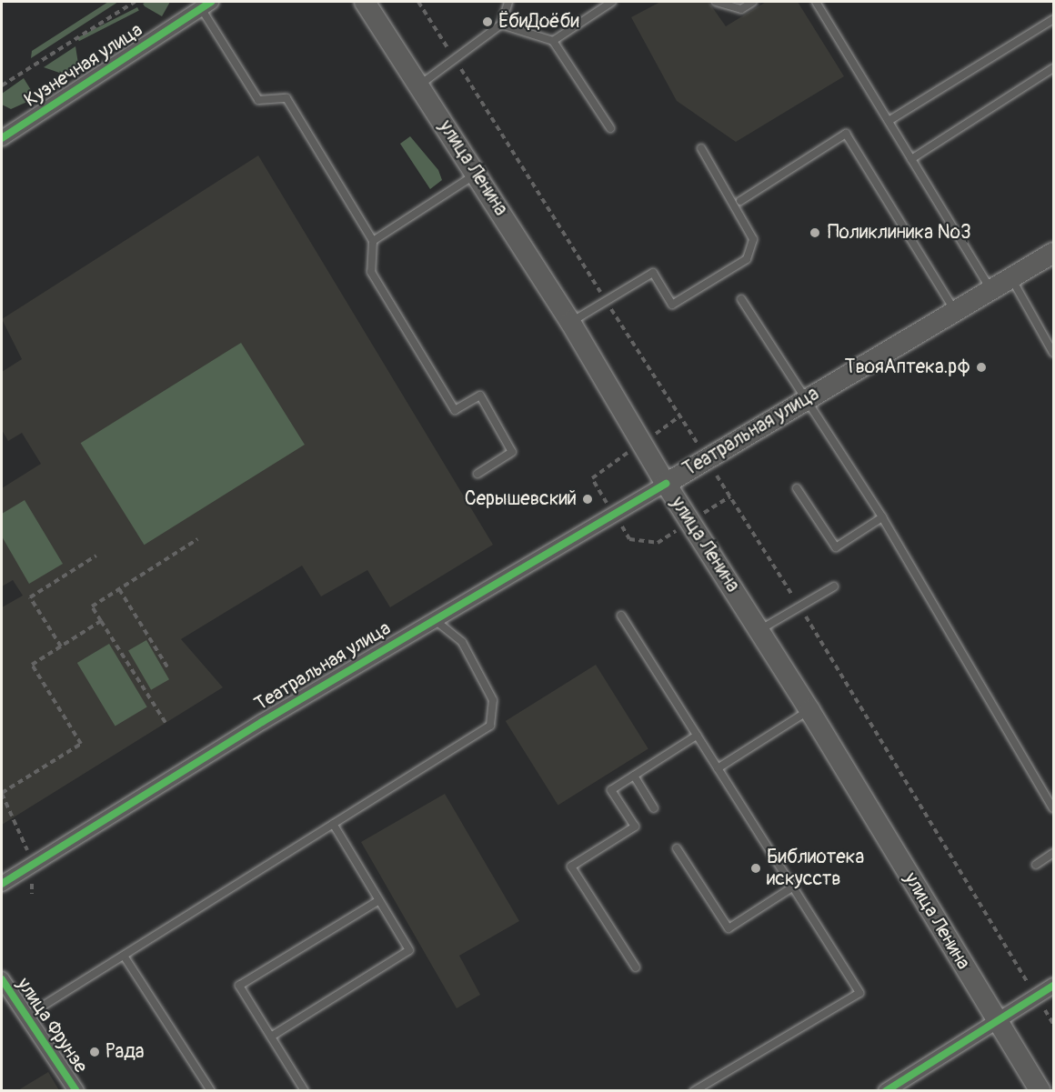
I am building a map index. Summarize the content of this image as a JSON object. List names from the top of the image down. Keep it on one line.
{"streets":{"main road":["улица Ленина","Театральная улица"],"street":["Кузнечная улица","улица Фрунзе"]},"crossings":[["улица Ленина","Театральная улица"]],"places":["ЁбиДоёби","Поликлиника №3","ТвояАптека.рф","Серышевский","Библиотека искусств","Рада"]}
